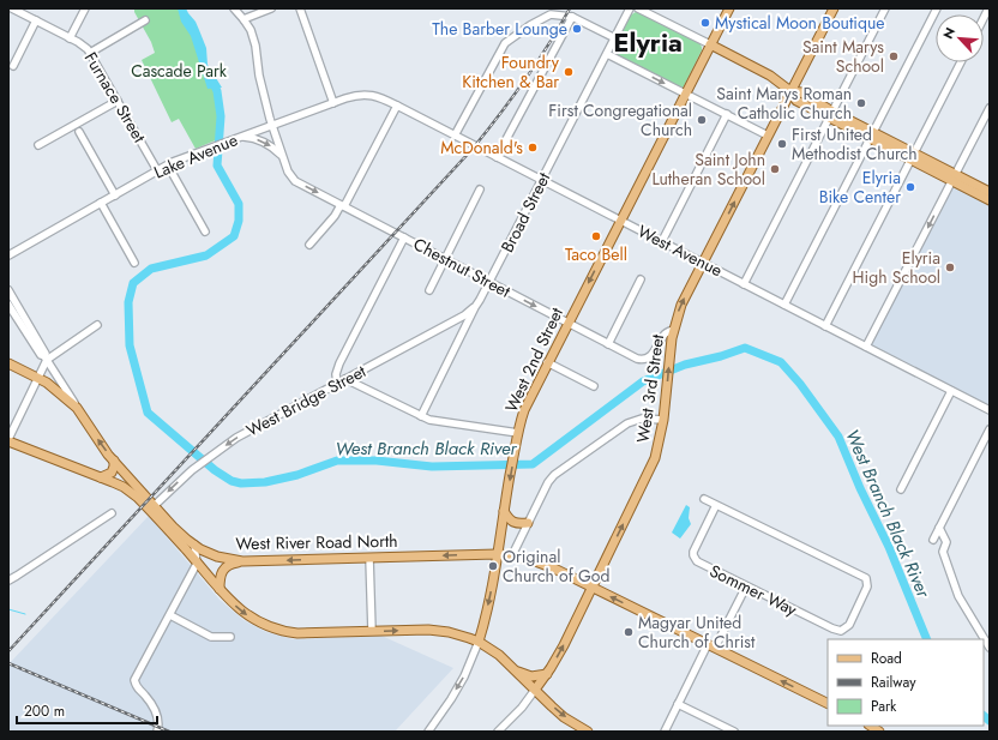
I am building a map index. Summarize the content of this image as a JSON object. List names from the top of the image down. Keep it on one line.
{"streets":{"main road":["West 2nd Street","West 3rd Street","West River Road North"],"street":["Furnace Street","Lake Avenue","Broad Street","West Avenue","Chestnut Street","West Bridge Street","Sommer Way"]},"crossings":[["Furnace Street","Lake Avenue"],["Lake Avenue","West Avenue"],["Lake Avenue","Chestnut Street"],["Broad Street","West Avenue"],["Broad Street","Chestnut Street"],["Broad Street","West Bridge Street"],["West Avenue","West 2nd Street"],["West Avenue","West 3rd Street"],["Chestnut Street","West 2nd Street"],["Chestnut Street","West 3rd Street"],["West 2nd Street","West River Road North"],["West 3rd Street","West River Road North"],["West Bridge Street","West River Road North"]],"one_way":["West 2nd Street","West 3rd Street","West Bridge Street","West River Road North"],"districts":["Elyria"],"water":["West Branch Black River"],"parks":["Cascade Park"],"places":["Mystical Moon Boutique","The Barber Lounge","Saint Marys School","Foundry Kitchen & Bar","Saint Marys Roman Catholic Church","First Congregational Church","First United Methodist Church","McDonald's","Saint John Lutheran School","Elyria Bike Center","Taco Bell","Elyria High School","Original Church of God","Magyar United Church of Christ"],"legend":["Road","Railway","Park"],"scale_bar":"200 m","north":"top left"}
